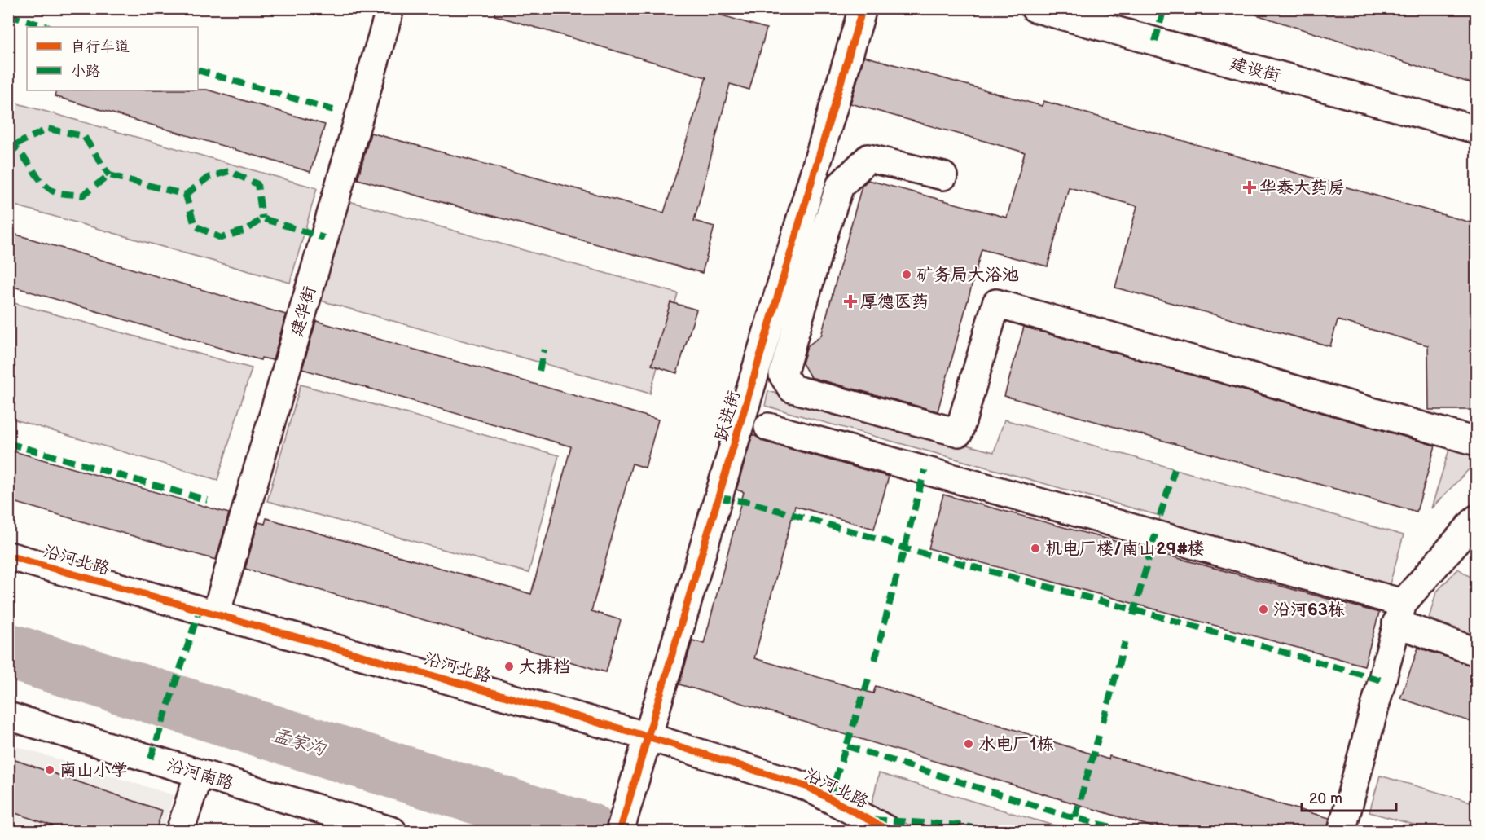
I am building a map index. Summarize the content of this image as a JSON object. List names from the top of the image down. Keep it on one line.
{"streets":{"street":["建设街","建华街","跃进街","沿河北路","沿河南路"]},"crossings":[["建华街","沿河北路"],["跃进街","沿河北路"]],"water":["孟家沟"],"places":{"health":["华泰大药房","厚德医药"],"other":["矿务局大浴池","机电厂楼/南山29#楼","沿河63栋","大排档","水电厂1栋","南山小学"]},"legend":["自行车道","小路"],"scale_bar":"20 m"}
